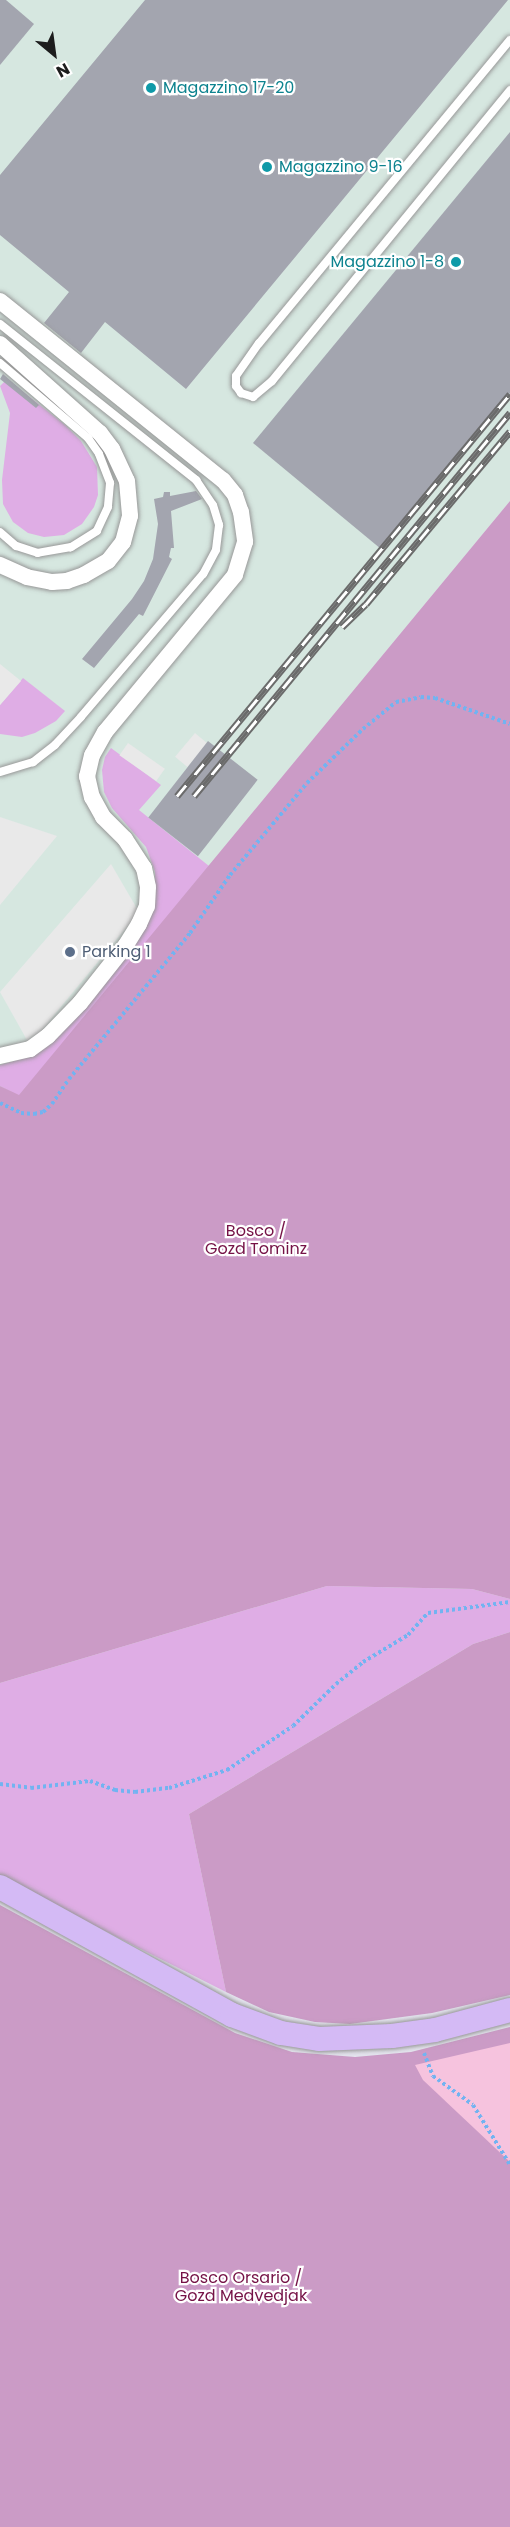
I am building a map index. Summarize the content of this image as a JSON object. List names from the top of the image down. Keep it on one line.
{"parks":["Bosco / Gozd Tominz","Bosco Orsario / Gozd Medvedjak"],"places":["Magazzino 17-20","Magazzino 9-16","Magazzino 1-8","Parking 1"],"north":"bottom right"}
